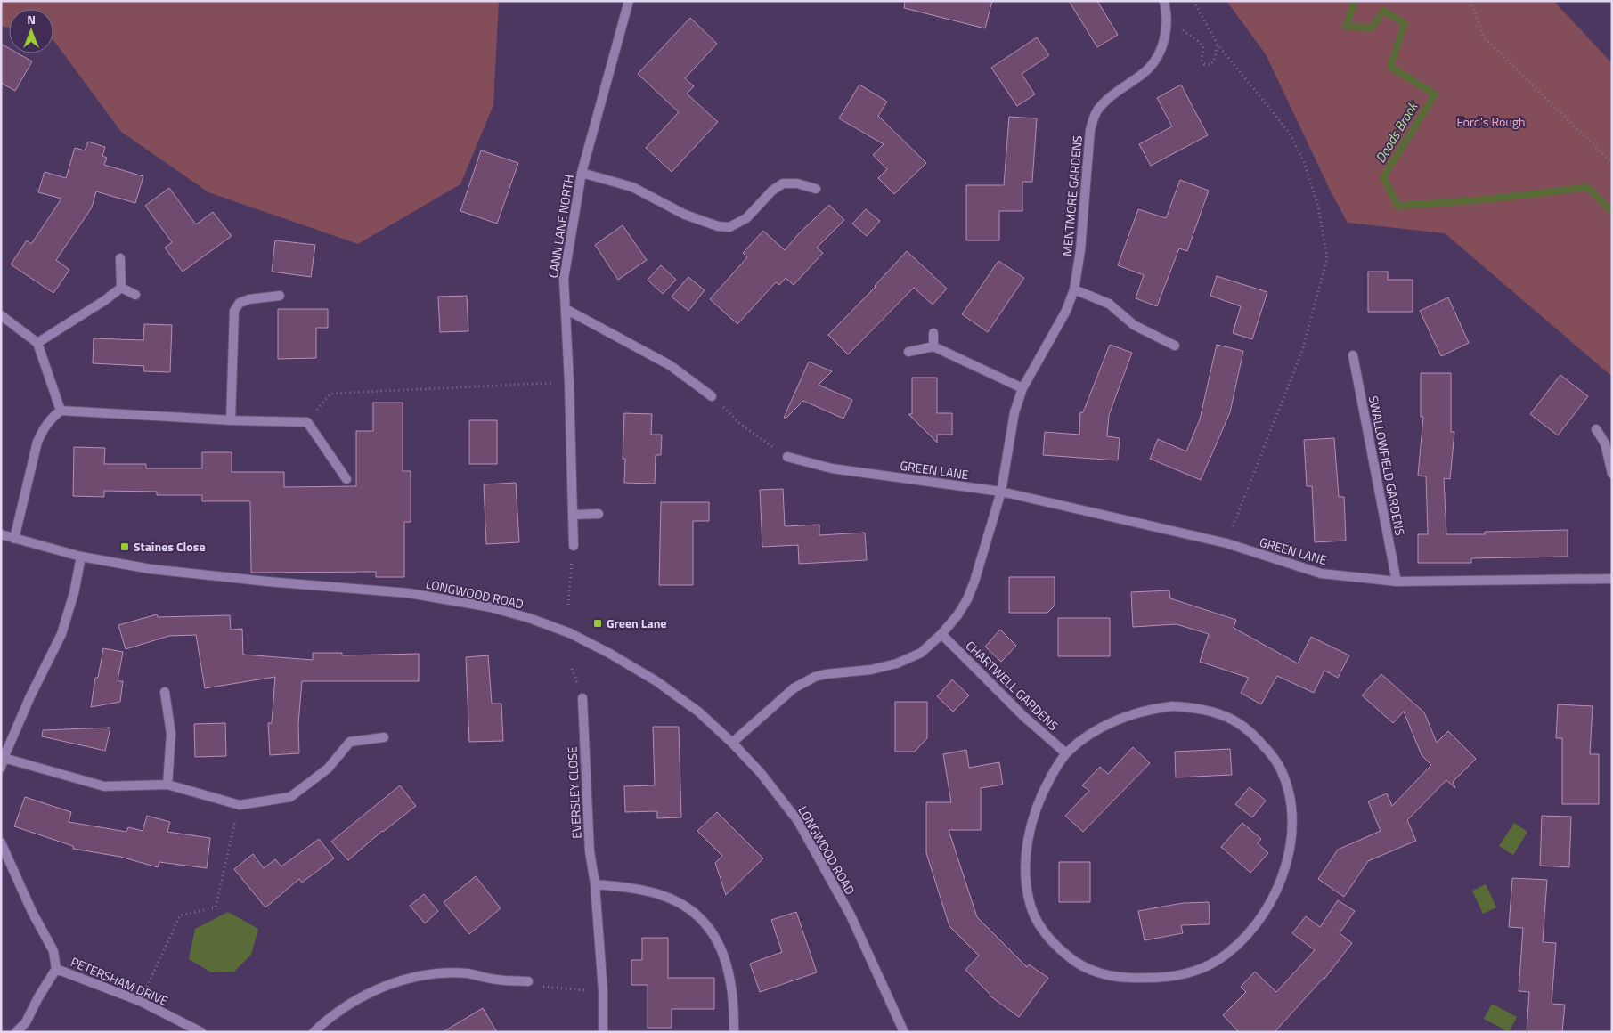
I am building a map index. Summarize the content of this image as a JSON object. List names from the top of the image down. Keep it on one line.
{"streets":{"street":["MENTMORE GARDENS","CANN LANE NORTH","SWALLOWFIELD GARDENS","GREEN LANE","LONGWOOD ROAD","CHARTWELL GARDENS","EVERSLEY CLOSE","PETERSHAM DRIVE"]},"crossings":[["MENTMORE GARDENS","GREEN LANE"],["SWALLOWFIELD GARDENS","GREEN LANE"]],"water":["Doods Brook"],"parks":["Ford's Rough"],"places":{"transit":["Staines Close","Green Lane"]},"north":"top"}
